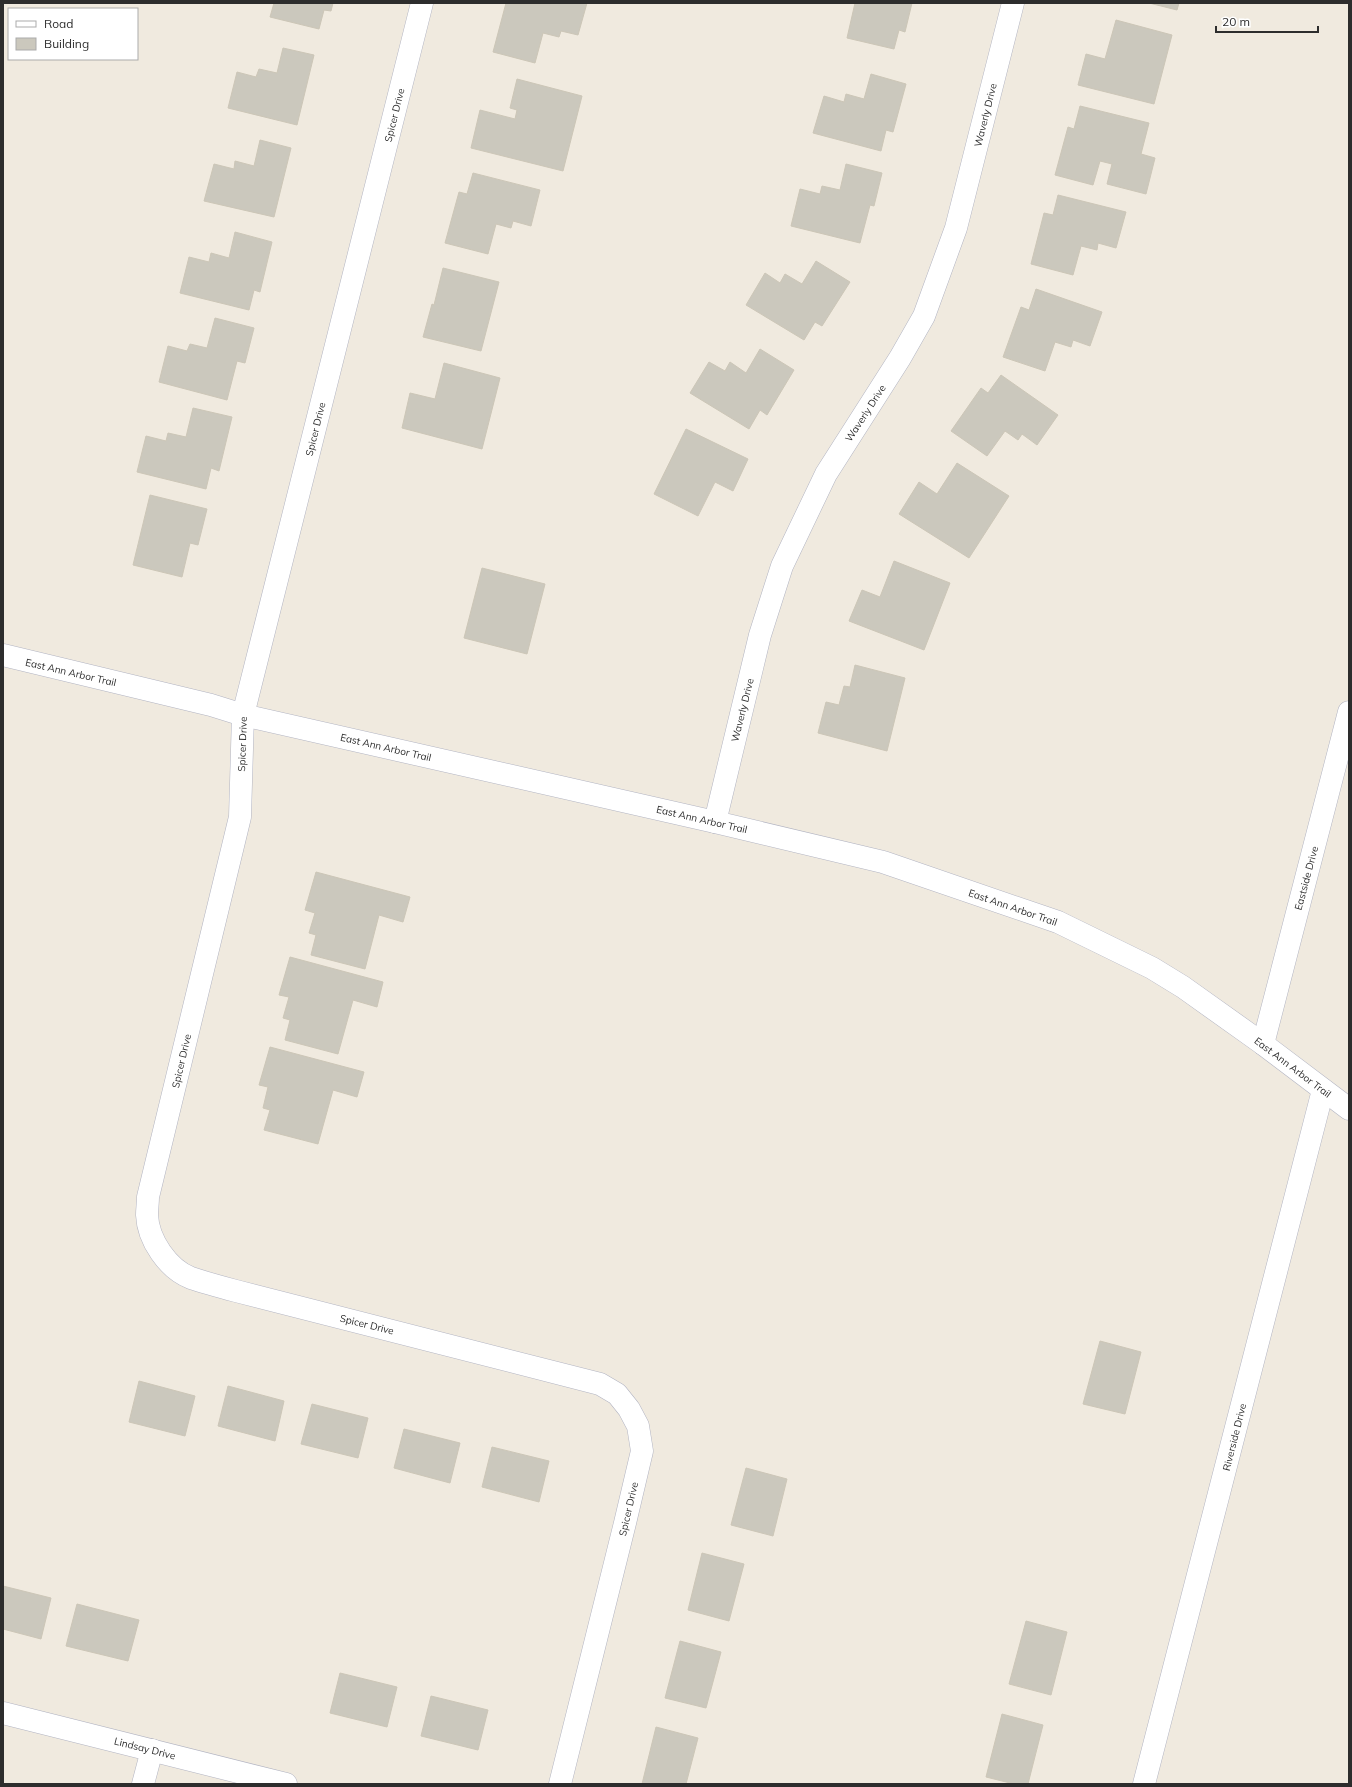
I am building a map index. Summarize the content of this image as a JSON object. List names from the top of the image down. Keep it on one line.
{"streets":{"street":["Spicer Drive","Waverly Drive","East Ann Arbor Trail","Eastside Drive","Riverside Drive","Lindsay Drive"]},"crossings":[["Spicer Drive","East Ann Arbor Trail"],["Waverly Drive","East Ann Arbor Trail"],["East Ann Arbor Trail","Eastside Drive"],["East Ann Arbor Trail","Riverside Drive"]],"legend":["Road","Building"],"scale_bar":"20 m"}
